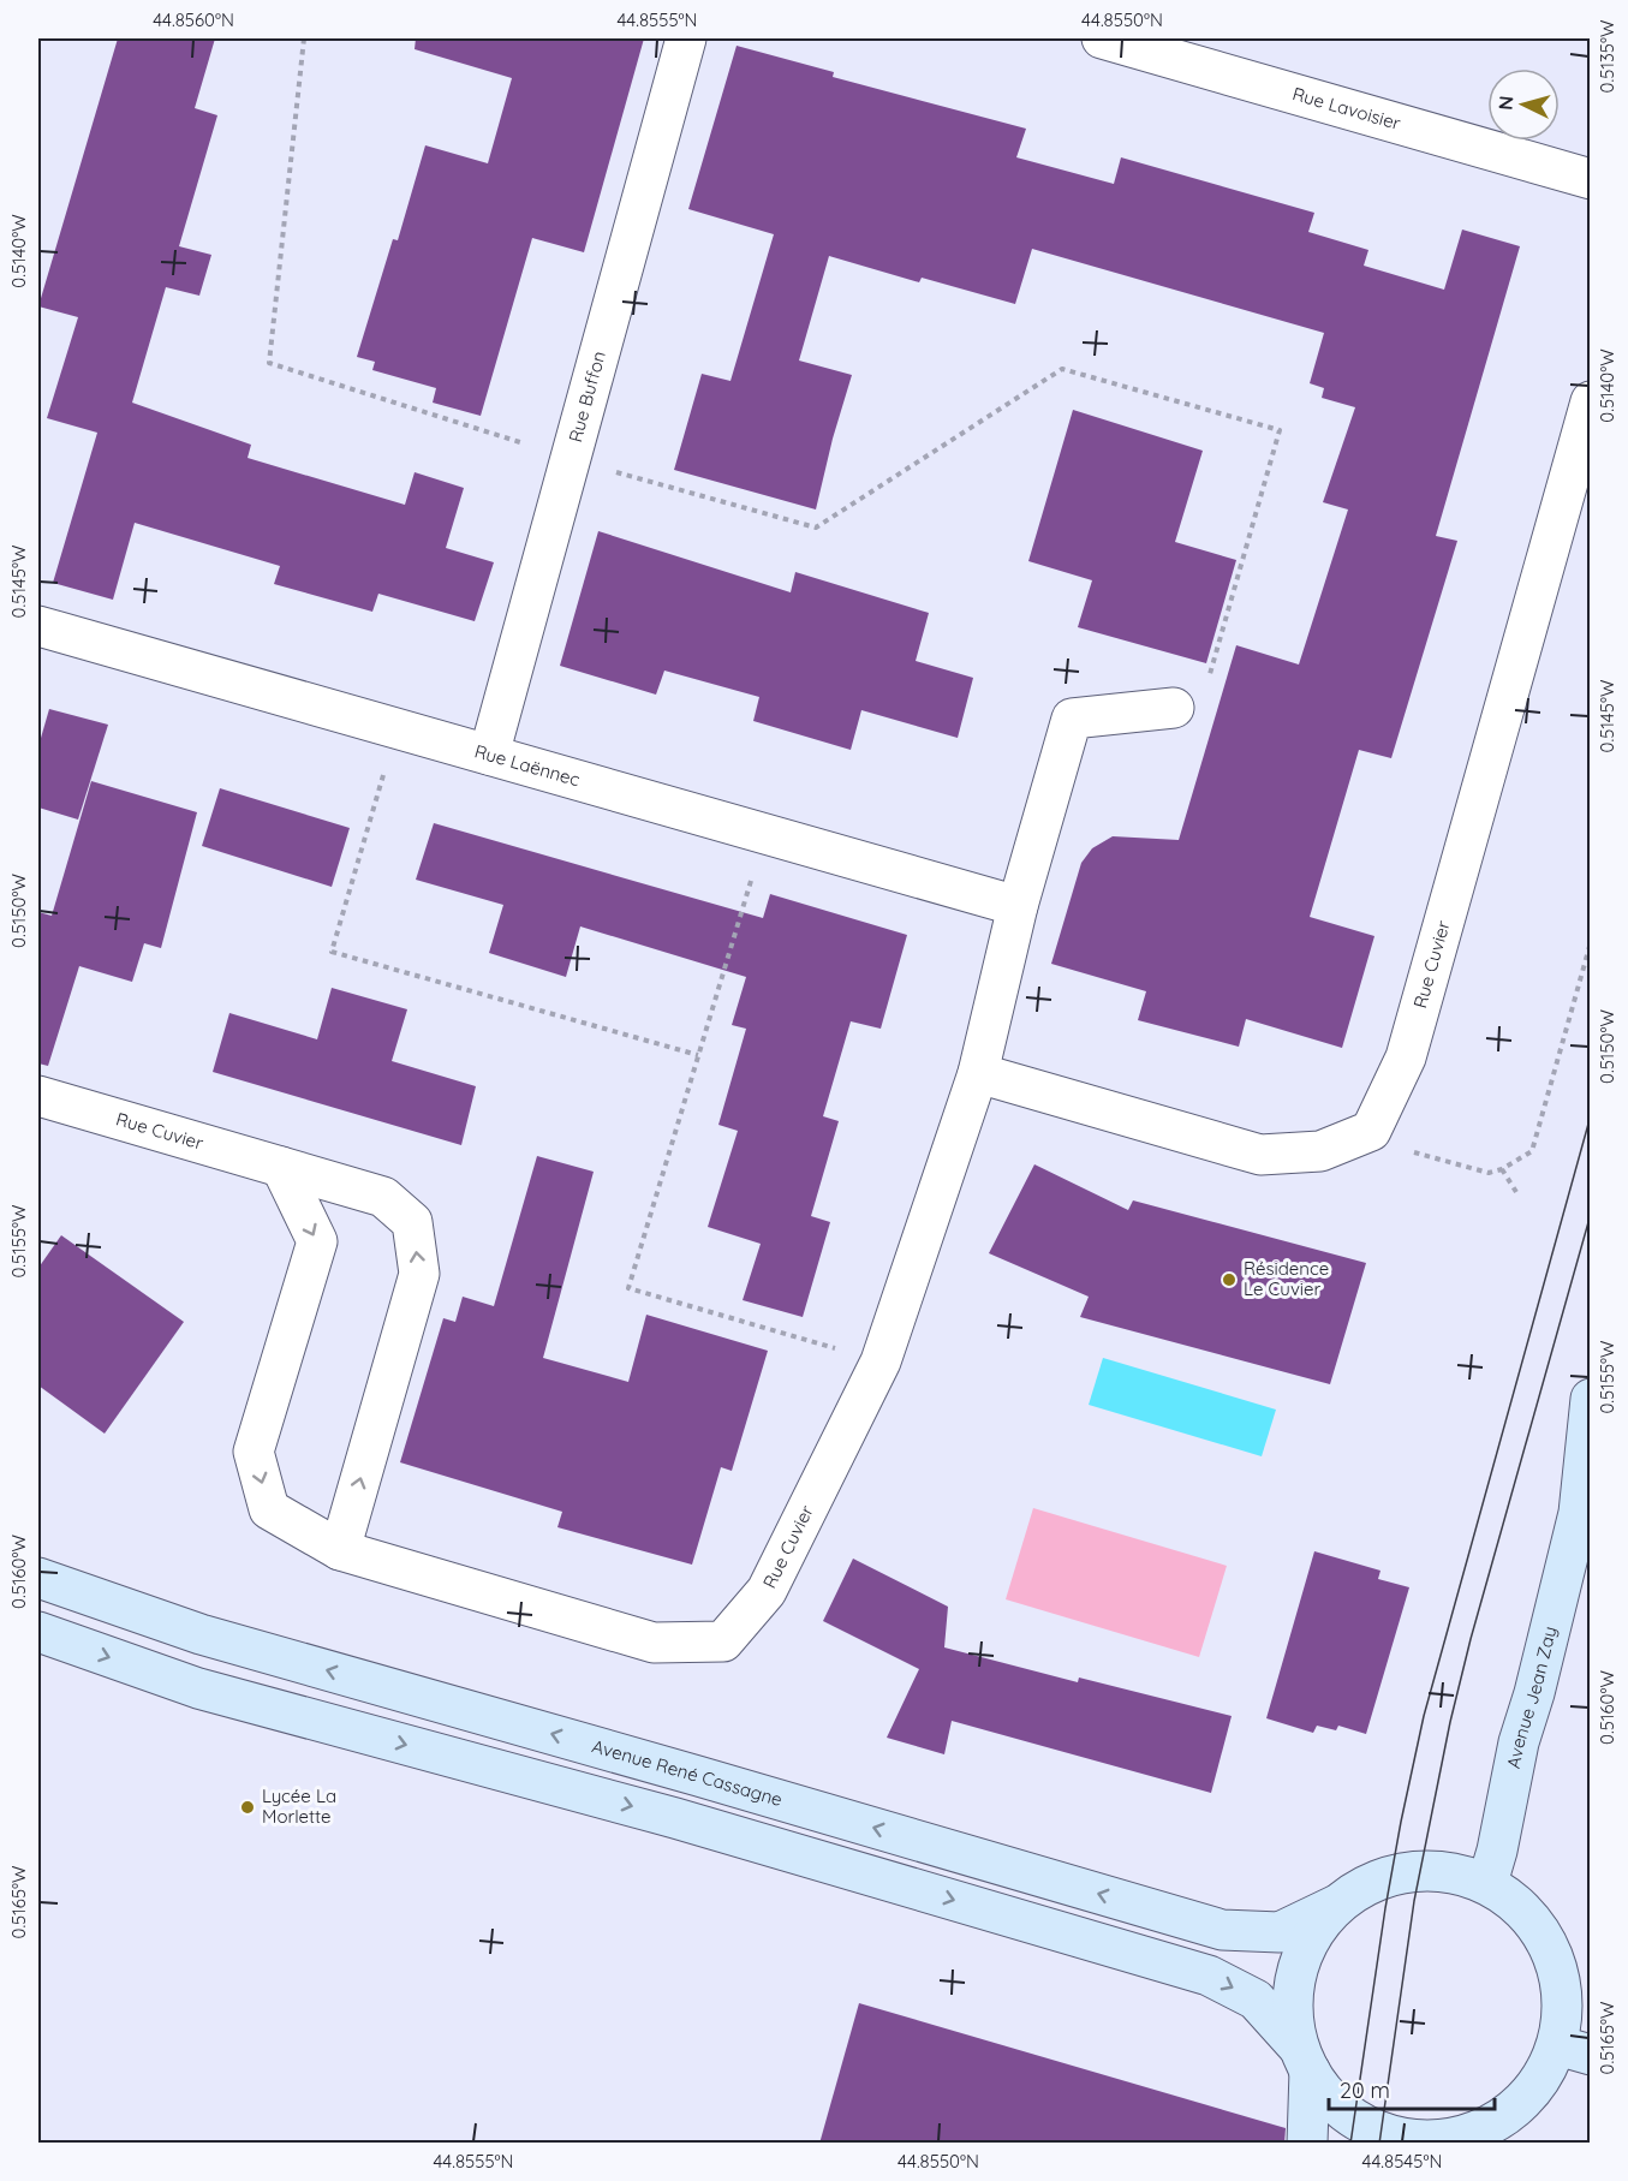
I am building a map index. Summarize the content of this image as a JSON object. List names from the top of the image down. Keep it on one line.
{"streets":{"main road":["Avenue Jean Zay","Avenue René Cassagne"],"street":["Rue Lavoisier","Rue Buffon","Rue Laënnec","Rue Cuvier"]},"crossings":[["Rue Buffon","Rue Laënnec"],["Rue Laënnec","Rue Cuvier"]],"places":["Résidence Le Cuvier","Lycée La Morlette"],"scale_bar":"20 m","north":"left","coordinates":["44.8560°N","44.8555°N","44.8550°N","0.5135°W","0.5140°W","0.5145°W","0.5150°W","0.5155°W","0.5160°W","0.5165°W","44.8545°N"]}
